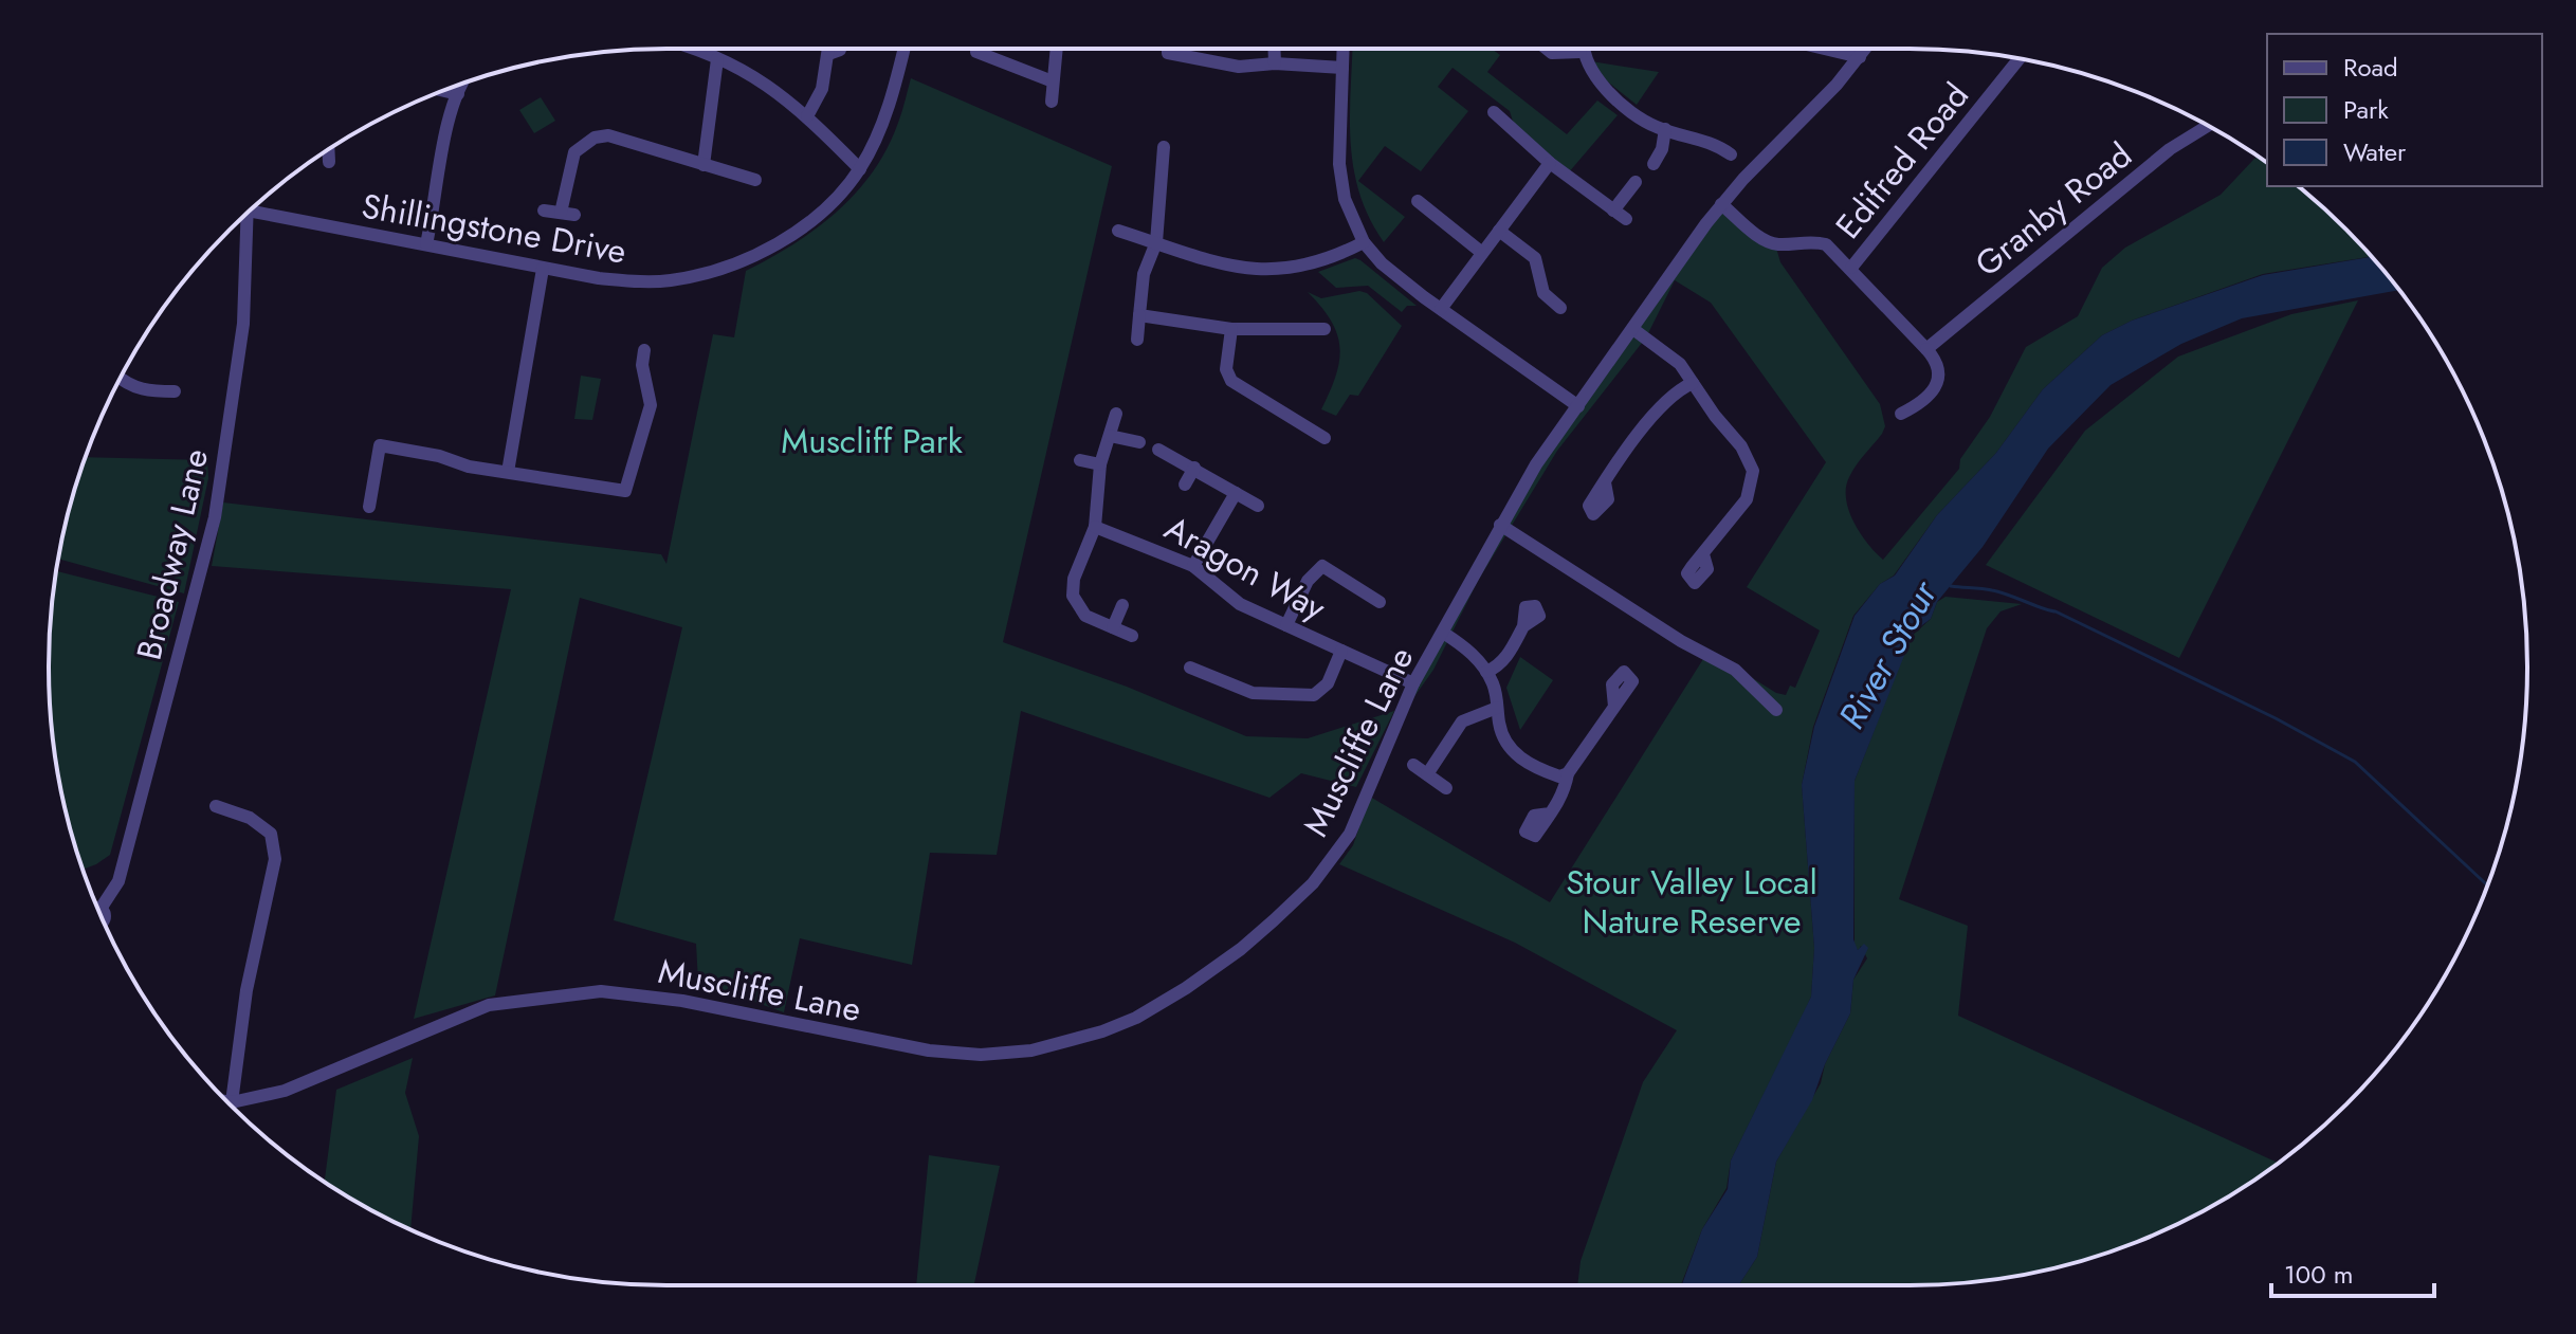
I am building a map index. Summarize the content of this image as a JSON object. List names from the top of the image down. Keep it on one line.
{"streets":{"street":["Edifred Road","Granby Road","Shillingstone Drive","Broadway Lane","Aragon Way","Muscliffe Lane"]},"crossings":[["Aragon Way","Muscliffe Lane"]],"water":["River Stour"],"parks":["Muscliff Park","Stour Valley Local Nature Reserve"],"legend":["Road","Park","Water"],"scale_bar":"100 m"}
